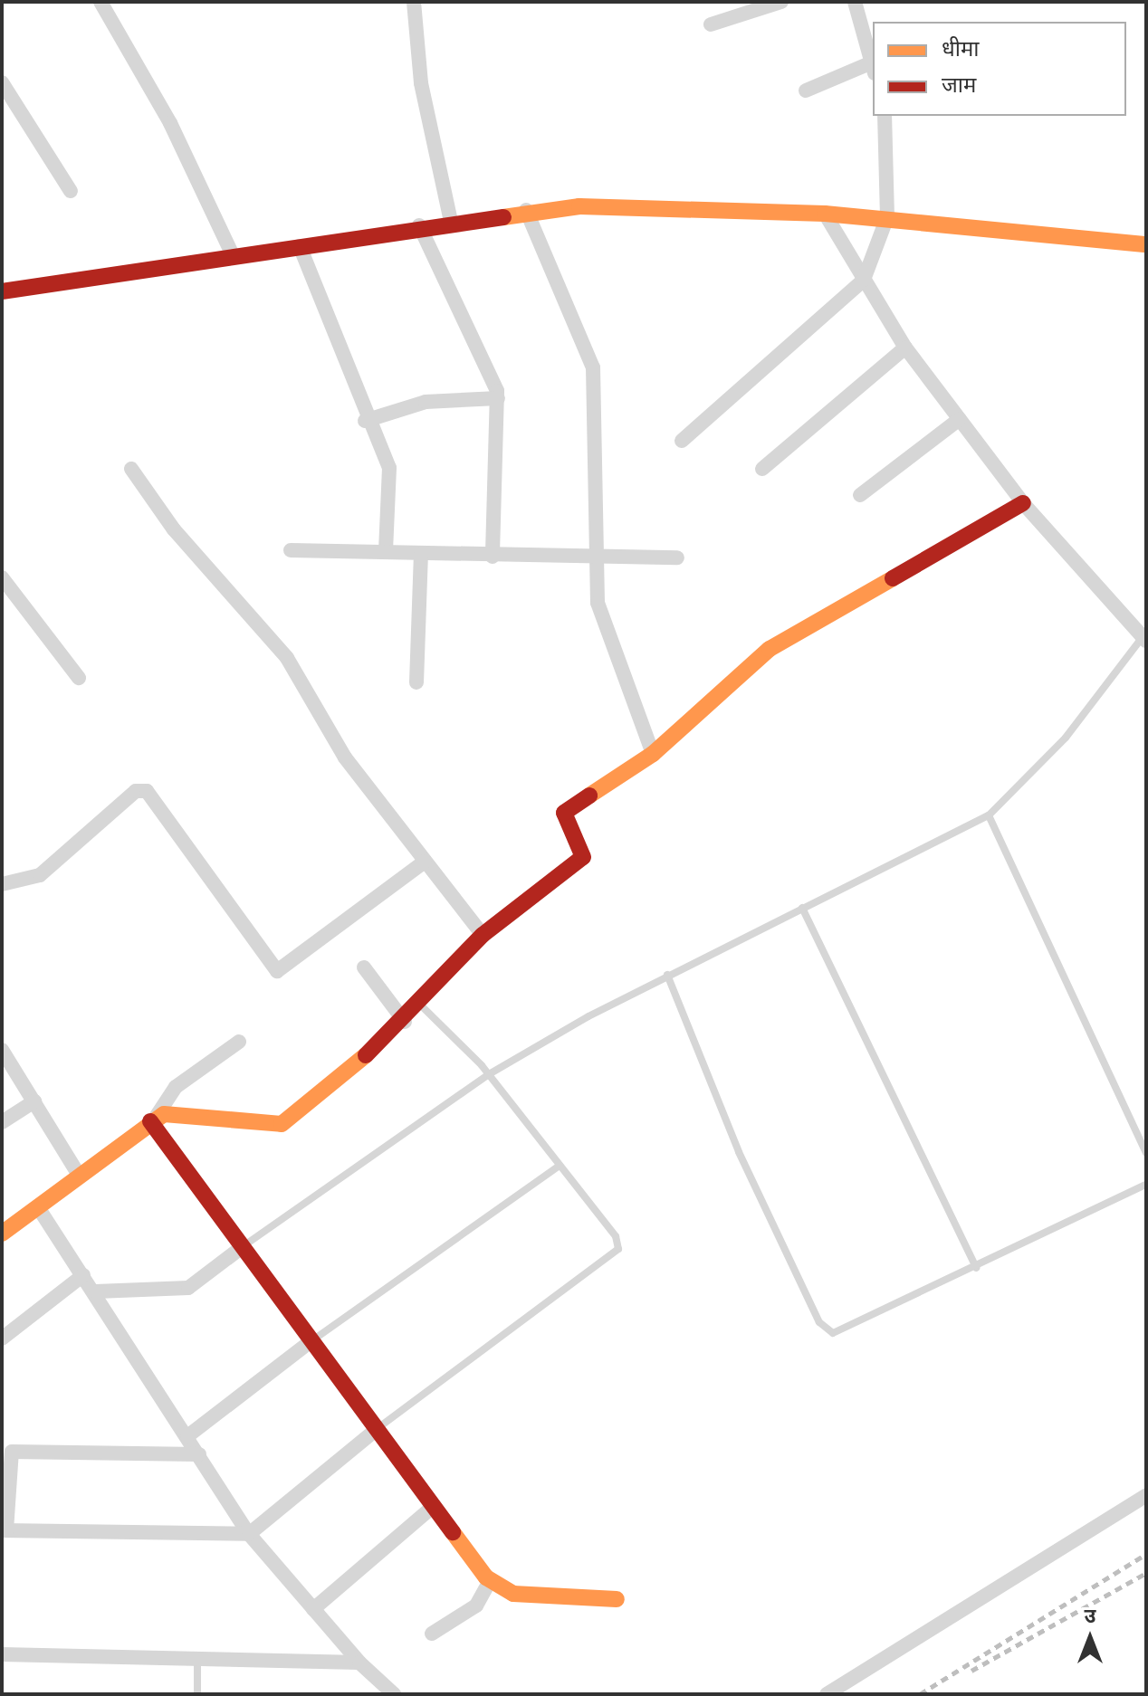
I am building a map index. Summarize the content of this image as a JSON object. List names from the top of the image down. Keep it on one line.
{"legend":["धीमा","जाम"],"north":"top"}
